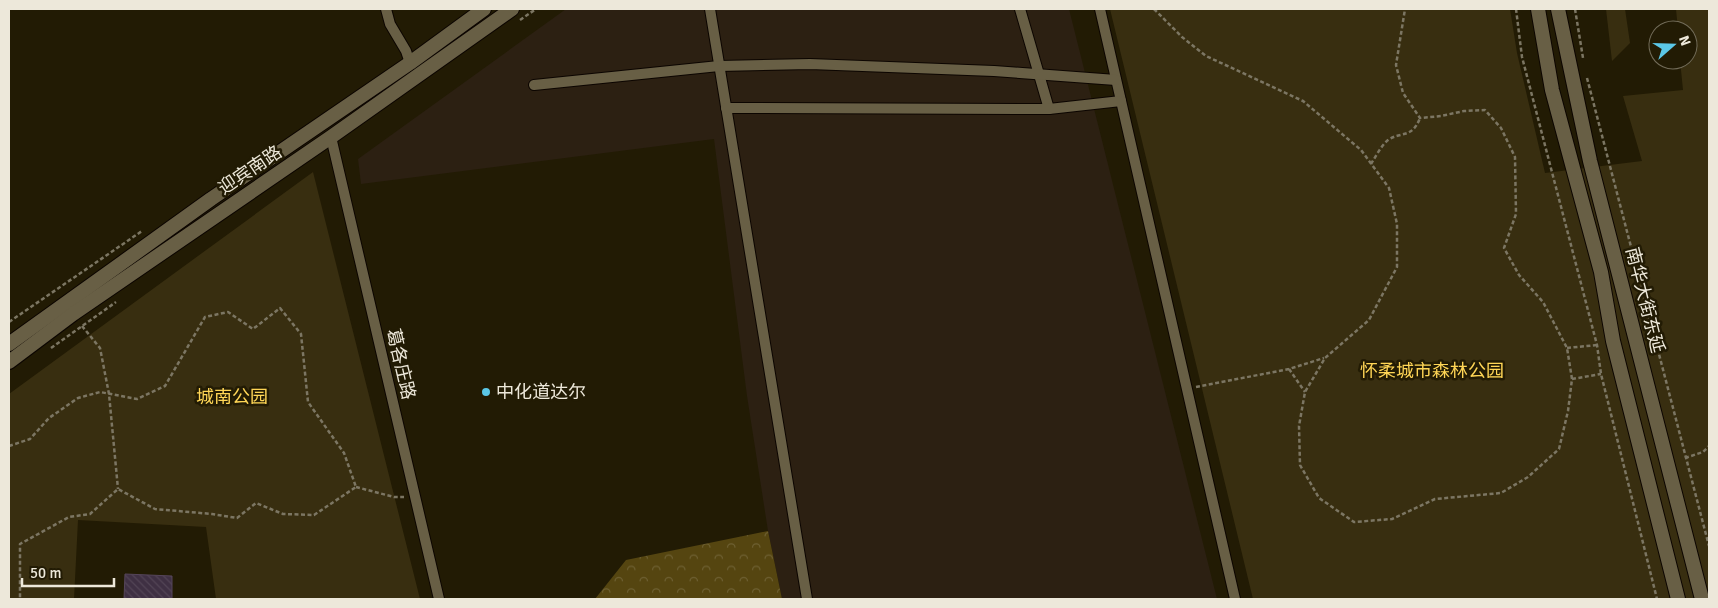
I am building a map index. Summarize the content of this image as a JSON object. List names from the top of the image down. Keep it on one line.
{"streets":{"main road":["迎宾南路","南华大街东延"],"street":["葛各庄路"]},"crossings":[["迎宾南路","葛各庄路"]],"parks":["怀柔城市森林公园","城南公园"],"places":["中化道达尔"],"scale_bar":"50 m","north":"right"}
